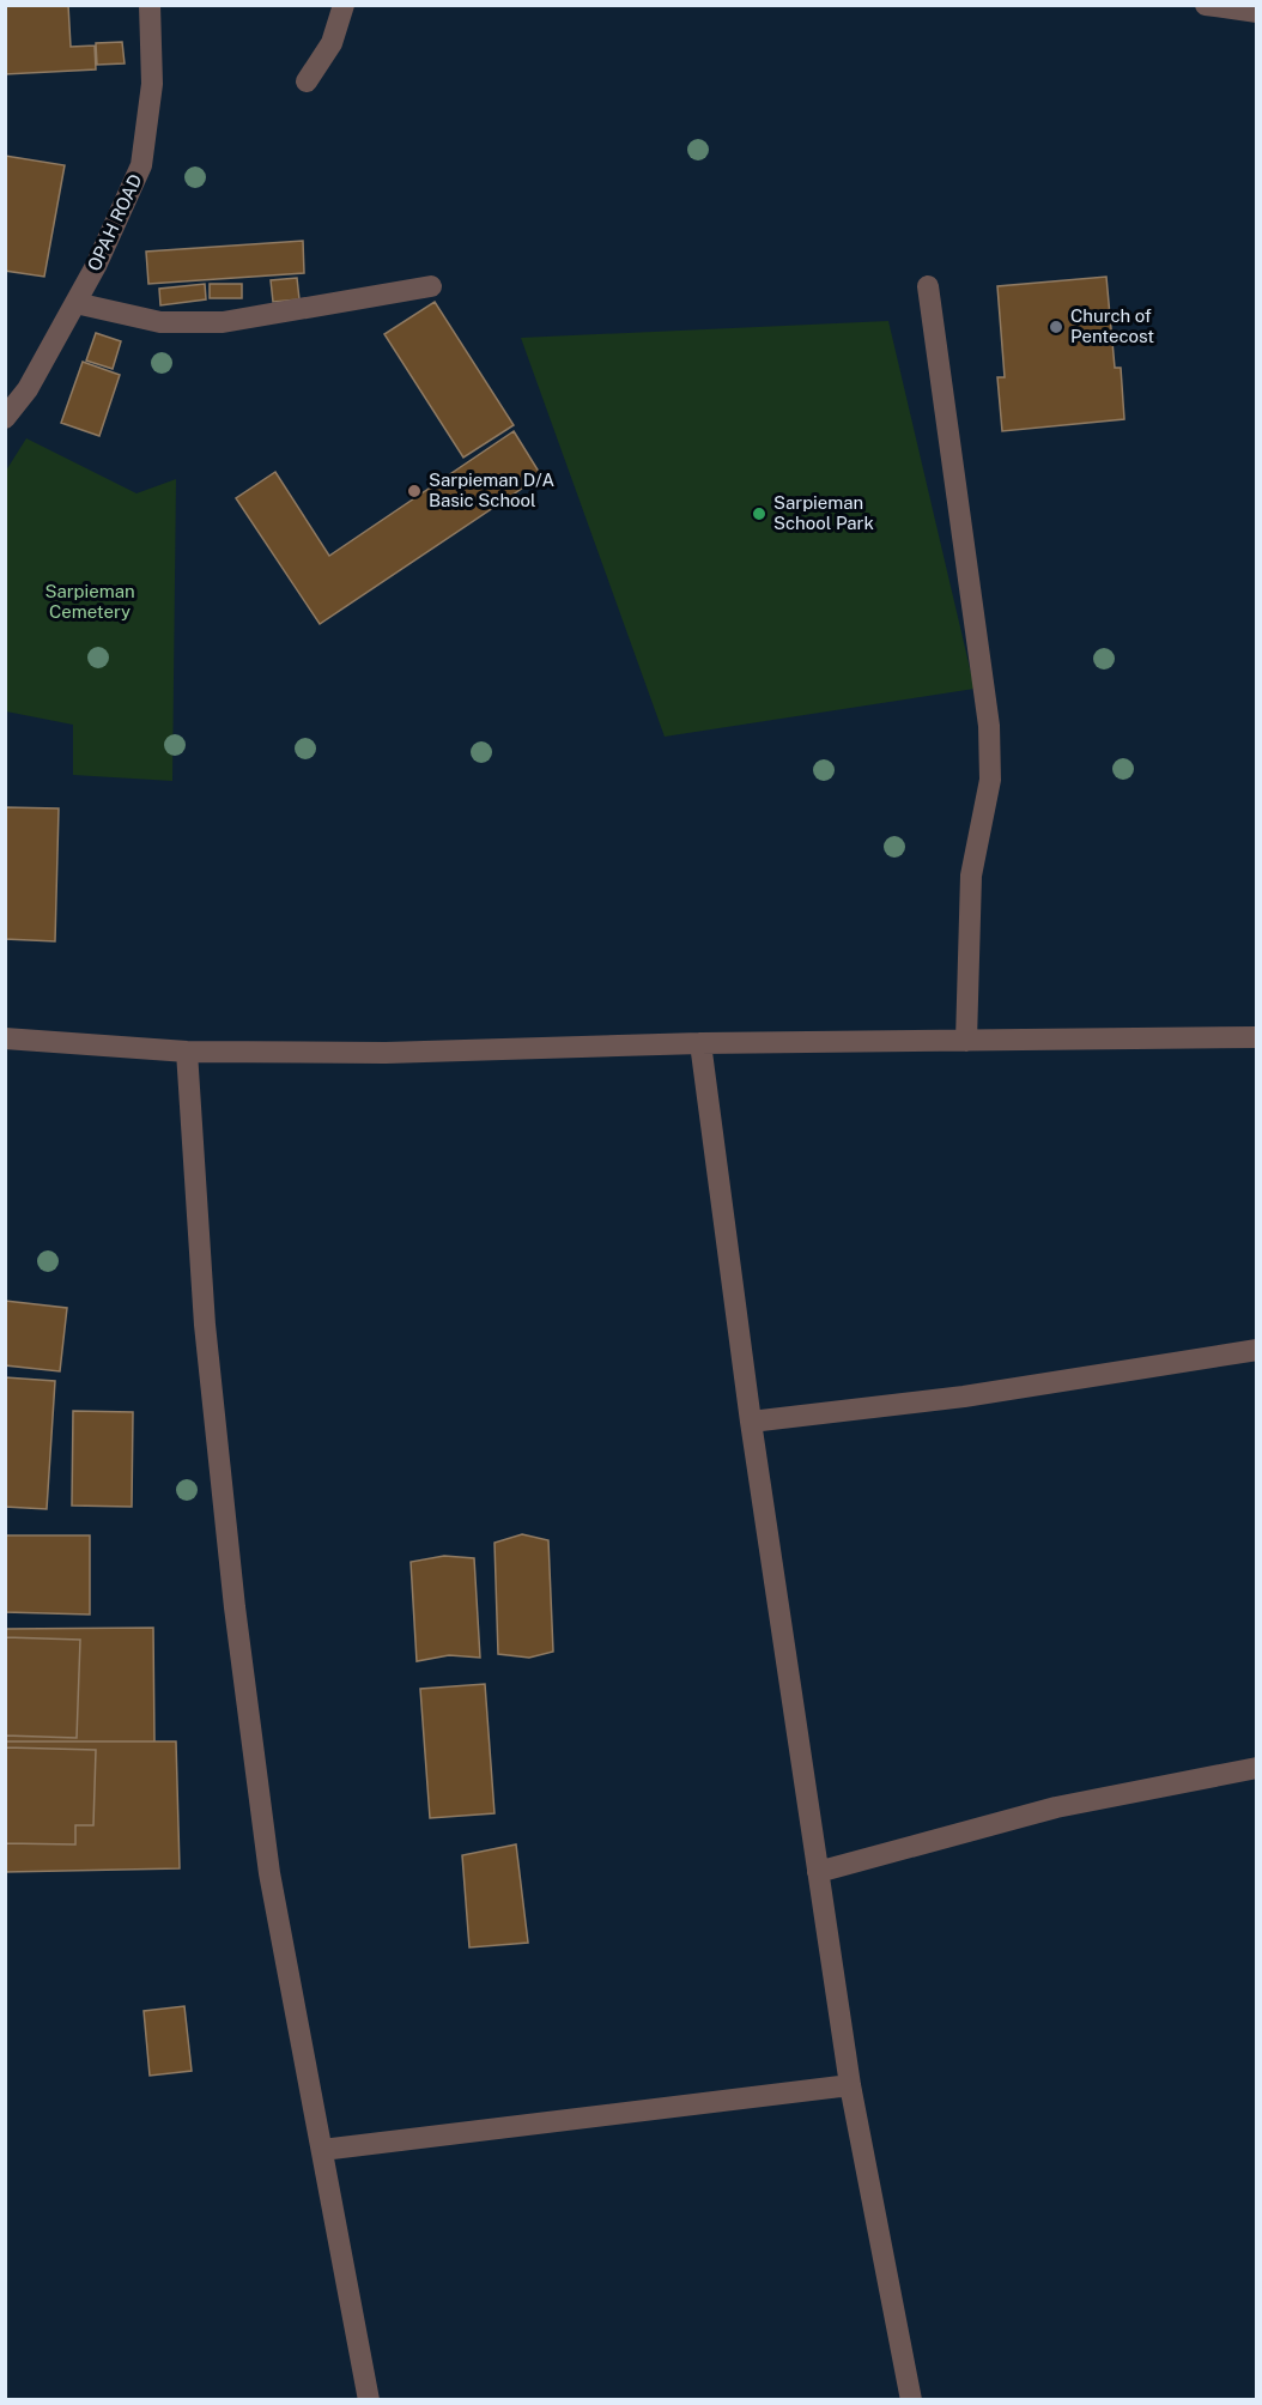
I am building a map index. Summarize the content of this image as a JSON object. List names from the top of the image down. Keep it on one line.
{"streets":{"street":["OPAH ROAD"]},"parks":["Sarpieman Cemetery"],"places":["Church of Pentecost","Sarpieman D/A Basic School","Sarpieman School Park"]}
